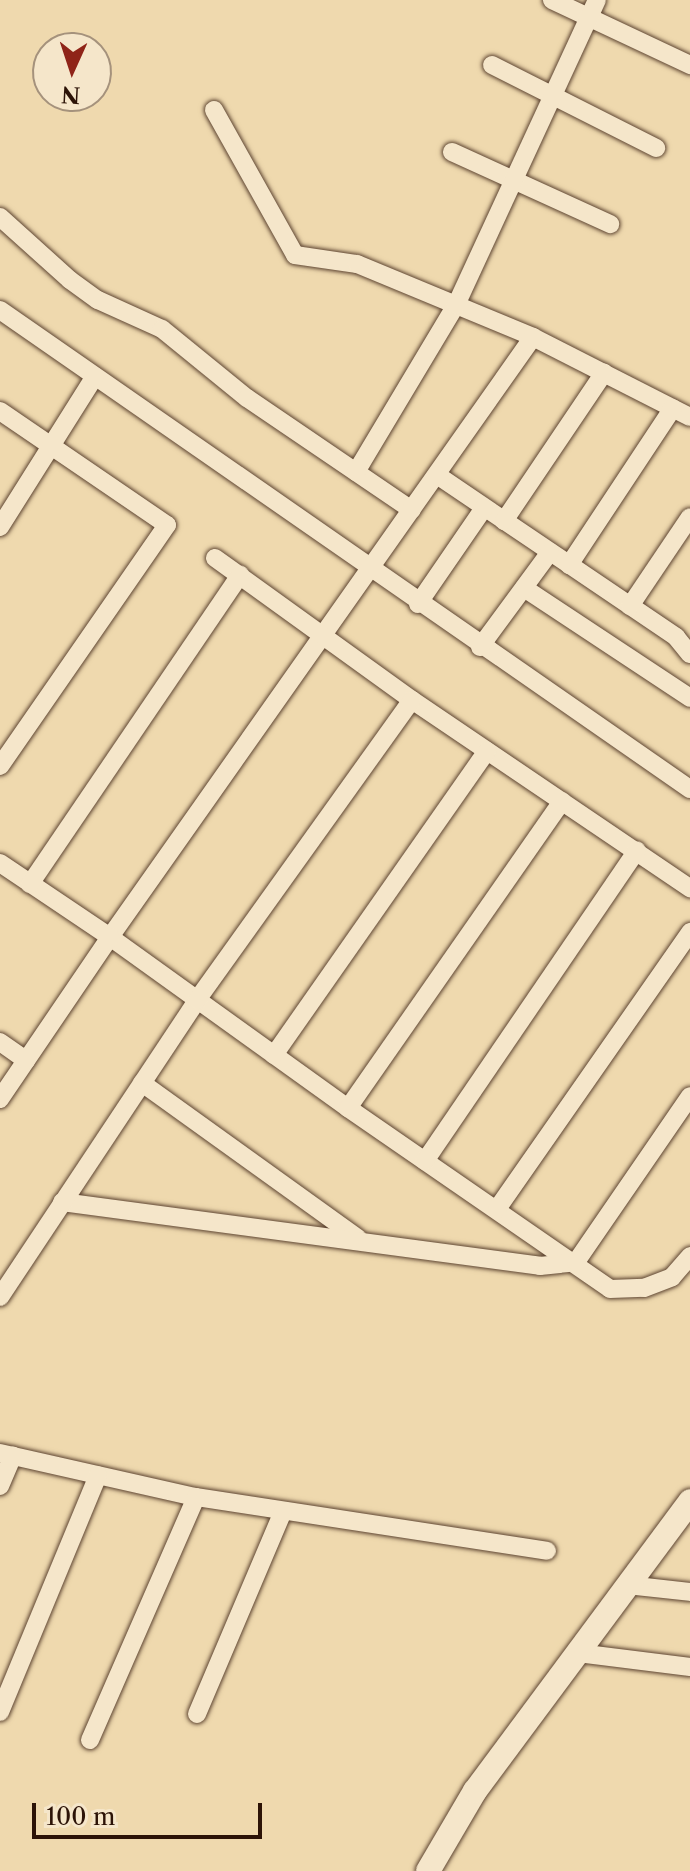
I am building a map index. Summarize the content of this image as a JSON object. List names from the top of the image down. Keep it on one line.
{"scale_bar":"100 m","north":"bottom"}
